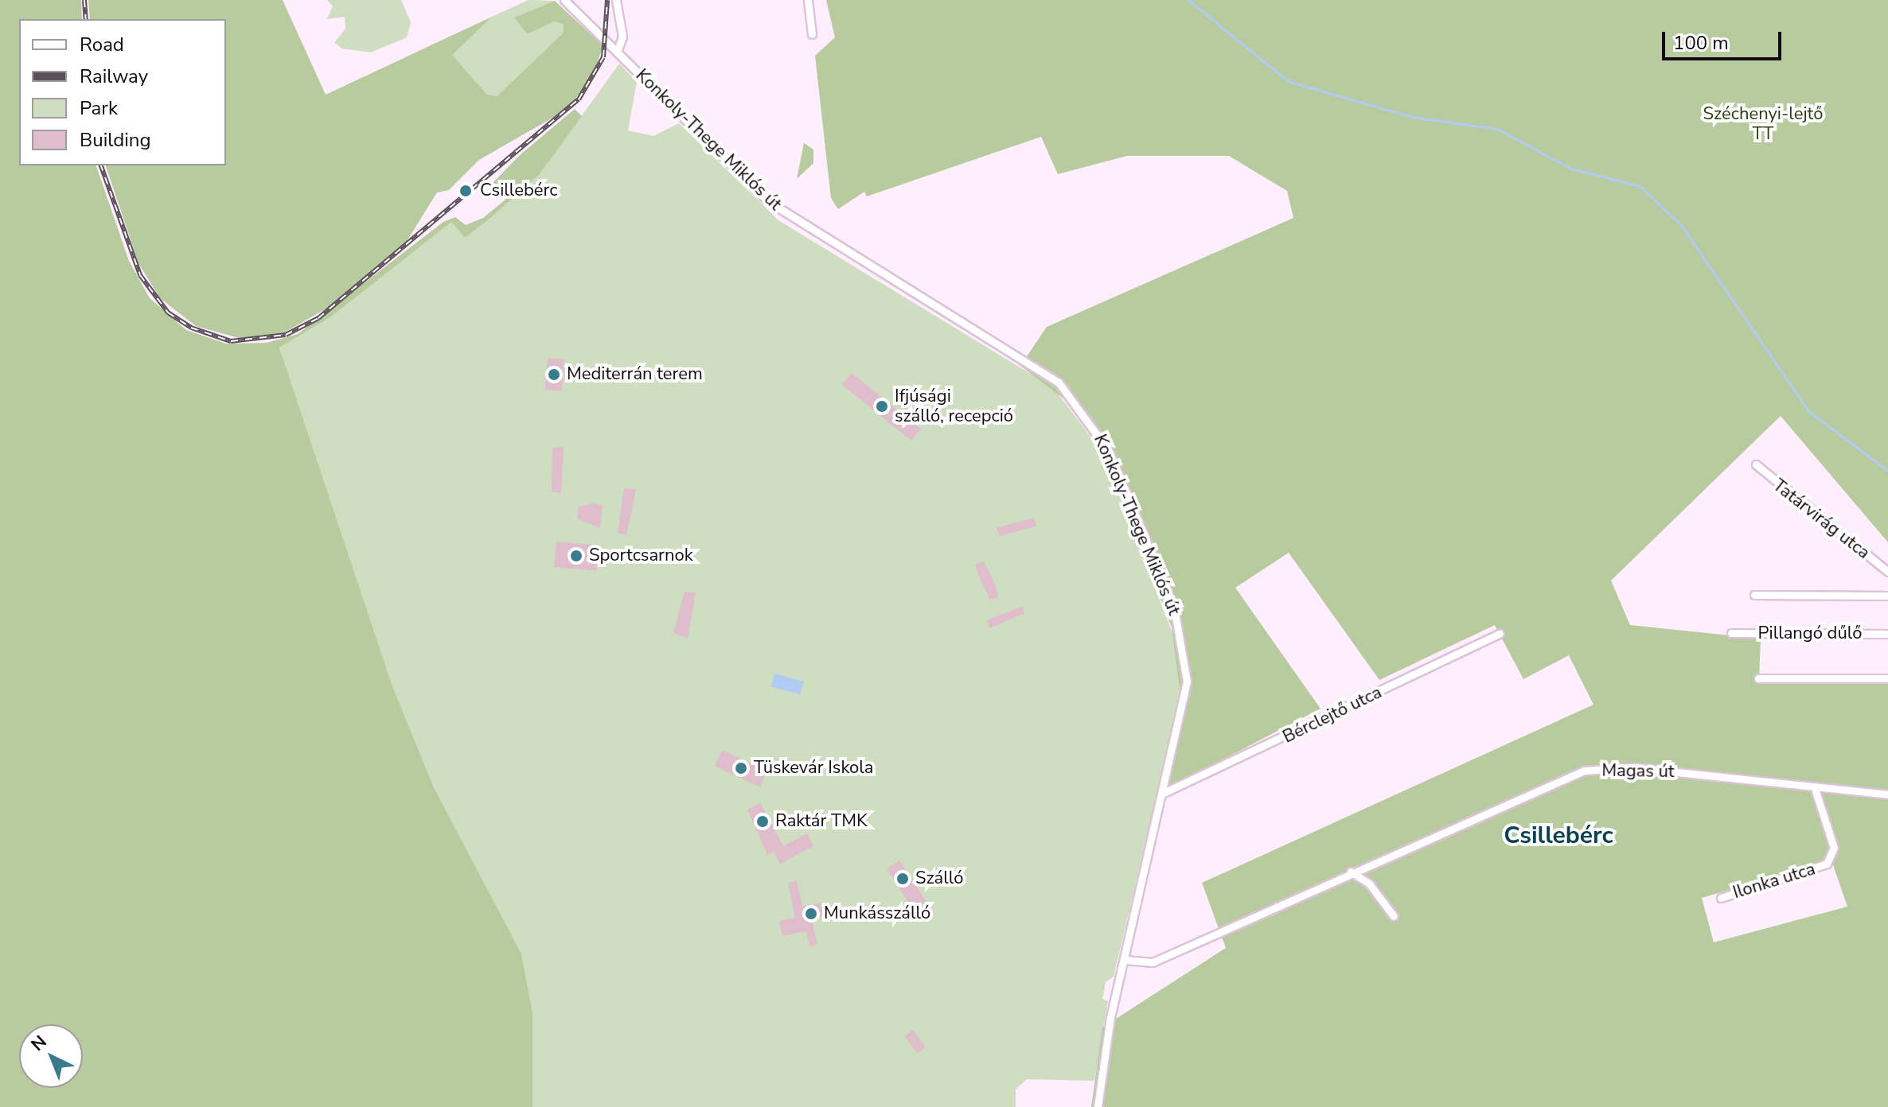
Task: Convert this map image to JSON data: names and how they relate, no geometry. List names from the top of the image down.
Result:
{
  "streets": {
    "street": [
      "Konkoly-Thege Miklós út",
      "Tatárvirág utca",
      "Pillangó dűlő",
      "Bérclejtő utca",
      "Magas út",
      "Ilonka utca"
    ]
  },
  "crossings": [
    ["Konkoly-Thege Miklós út", "Bérclejtő utca"],
    ["Konkoly-Thege Miklós út", "Magas út"],
    ["Magas út", "Ilonka utca"]
  ],
  "districts": ["Csillebérc"],
  "parks": ["Széchenyi-lejtő TT"],
  "places": [
    "Csillebérc",
    "Mediterrán terem",
    "Ifjúsági szálló, recepció",
    "Sportcsarnok",
    "Tüskevár Iskola",
    "Raktár TMK",
    "Szálló",
    "Munkásszálló"
  ],
  "legend": [
    "Road",
    "Railway",
    "Park",
    "Building"
  ],
  "scale_bar": "100 m",
  "north": "top left"
}
